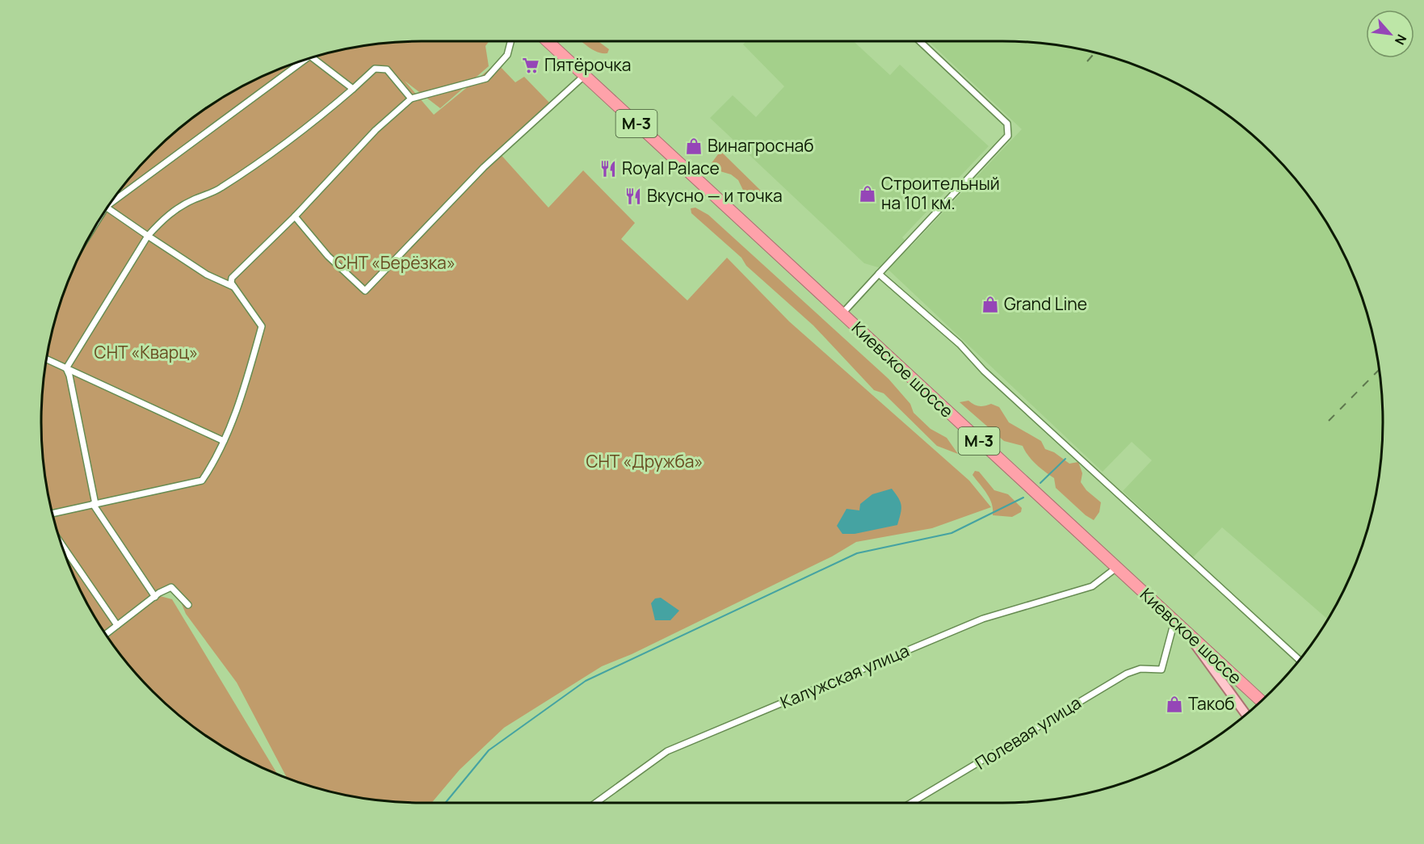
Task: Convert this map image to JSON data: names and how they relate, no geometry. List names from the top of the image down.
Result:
{
  "streets": {
    "highway": ["М-3", "Киевское шоссе"],
    "street": ["Калужская улица", "Полевая улица"]
  },
  "crossings": [
    ["Киевское шоссе", "Калужская улица"],
    ["Киевское шоссе", "Полевая улица"]
  ],
  "parks": ["СНТ «Берёзка»", "СНТ «Кварц»", "СНТ «Дружба»"],
  "places": {
    "supermarket": ["Пятёрочка"],
    "shop": [
      "Винагроснаб",
      "Строительный на 101 км.",
      "Grand Line",
      "Такоб"
    ],
    "restaurant": ["Royal Palace", "Вкусно — и точка"]
  },
  "north": "bottom right"
}
